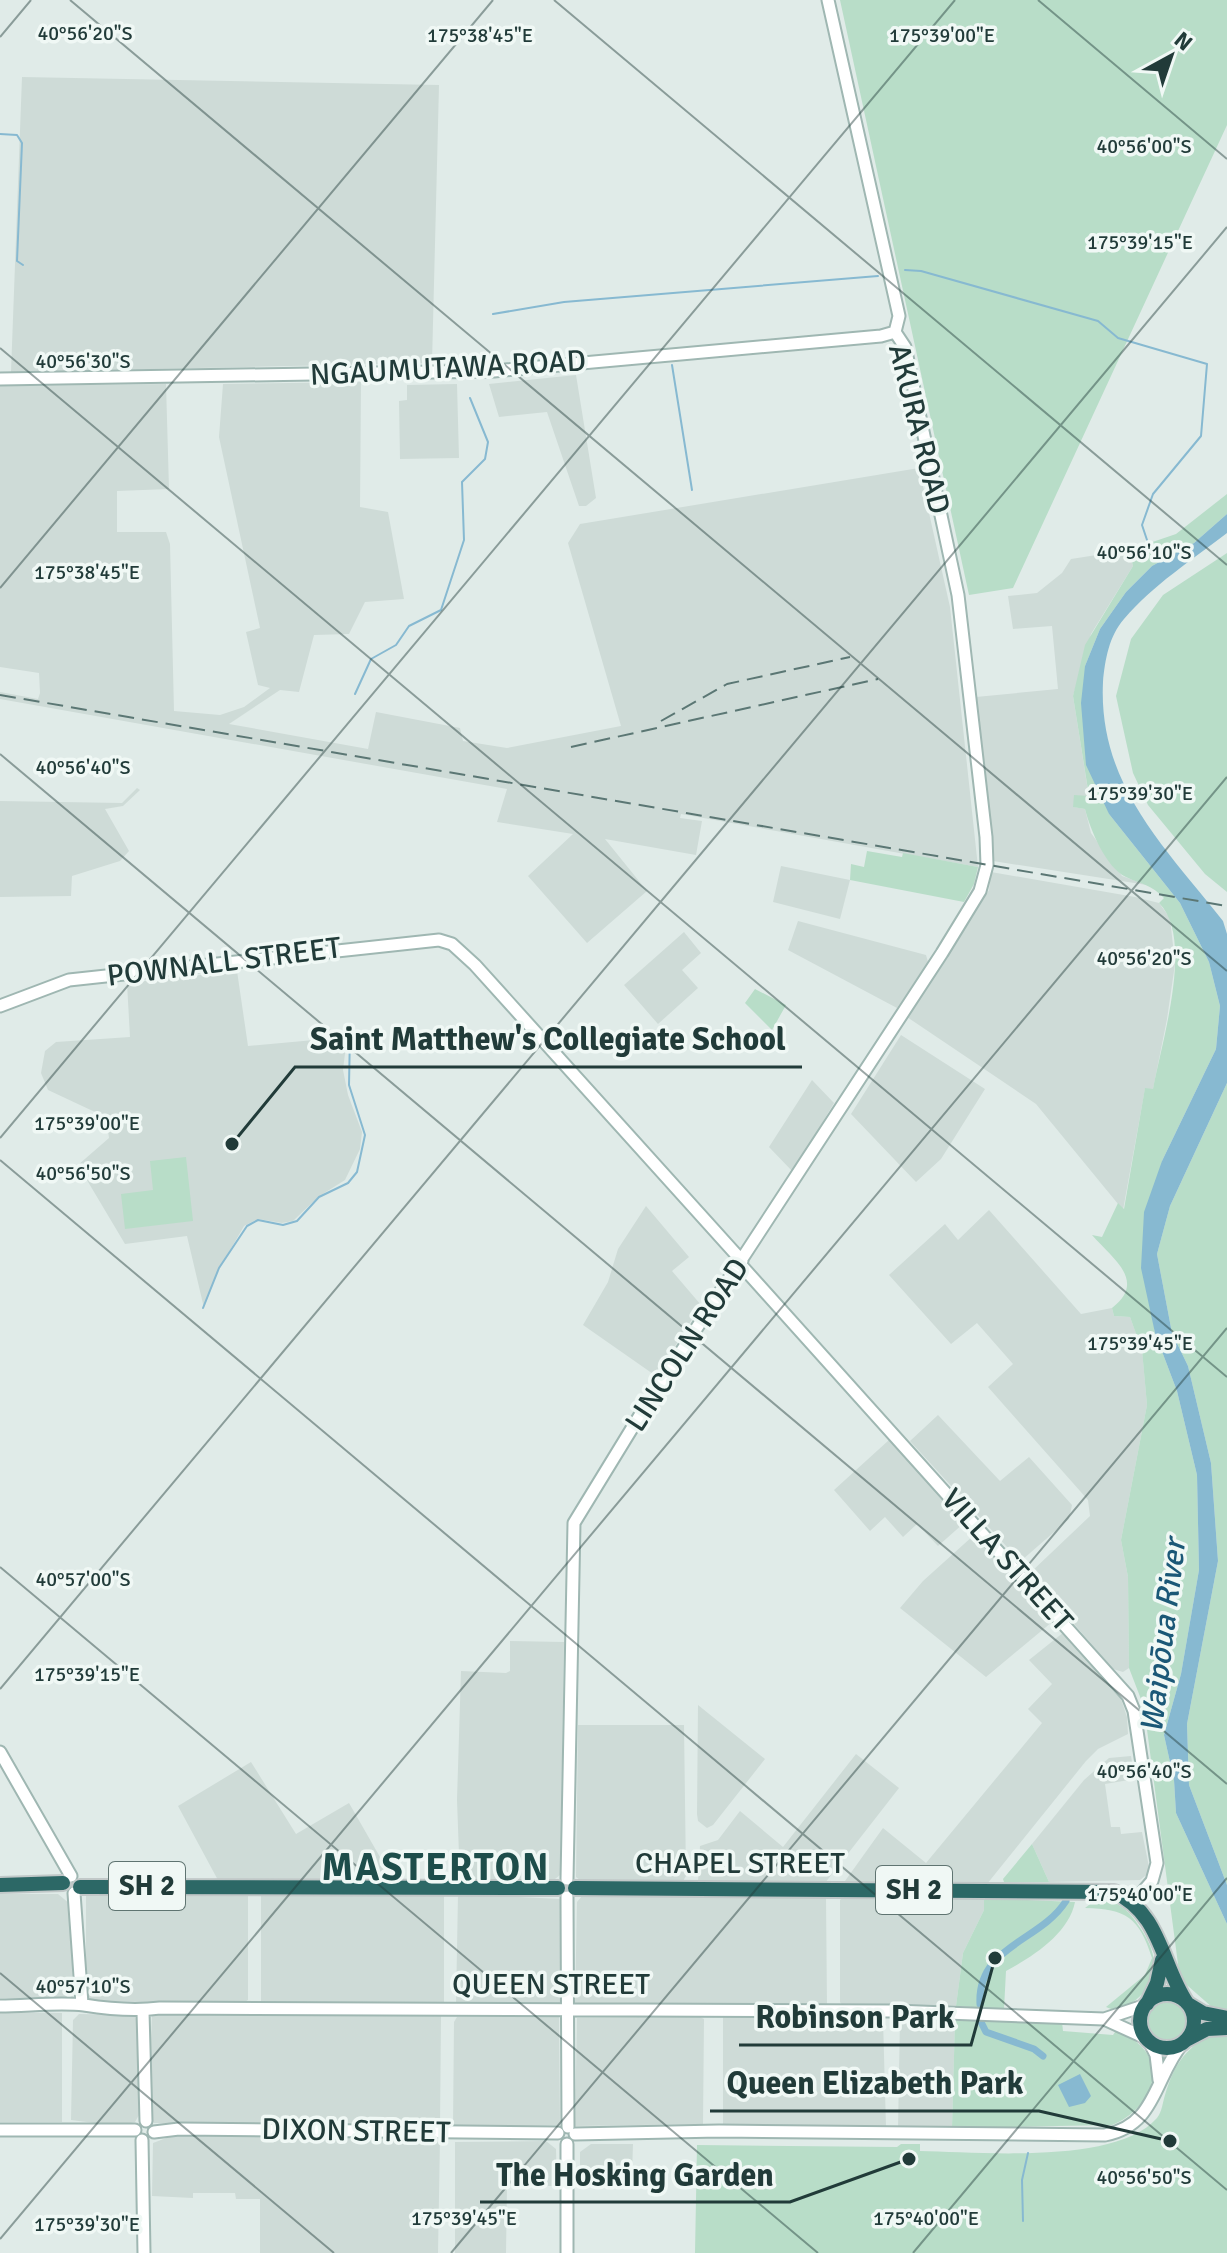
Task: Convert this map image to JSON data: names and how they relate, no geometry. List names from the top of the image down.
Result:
{
  "streets": {
    "highway": ["CHAPEL STREET", "SH 2"],
    "street": [
      "NGAUMUTAWA ROAD",
      "AKURA ROAD",
      "POWNALL STREET",
      "LINCOLN ROAD",
      "VILLA STREET",
      "QUEEN STREET",
      "DIXON STREET"
    ]
  },
  "crossings": [
    ["NGAUMUTAWA ROAD", "AKURA ROAD"],
    ["AKURA ROAD", "LINCOLN ROAD"],
    ["POWNALL STREET", "VILLA STREET"],
    ["LINCOLN ROAD", "VILLA STREET"],
    ["LINCOLN ROAD", "CHAPEL STREET"],
    ["LINCOLN ROAD", "QUEEN STREET"],
    ["LINCOLN ROAD", "DIXON STREET"],
    ["VILLA STREET", "CHAPEL STREET"],
    ["QUEEN STREET", "DIXON STREET"]
  ],
  "districts": ["MASTERTON"],
  "water": ["Waipōua River"],
  "places": [
    "Saint Matthew's Collegiate School",
    "Robinson Park",
    "Queen Elizabeth Park",
    "The Hosking Garden"
  ],
  "north": "top right",
  "coordinates": [
    "40°56'20\"S",
    "175°38'45\"E",
    "175°39'00\"E",
    "40°56'00\"S",
    "175°39'15\"E",
    "40°56'30\"S",
    "40°56'10\"S",
    "40°56'40\"S",
    "175°39'30\"E",
    "40°56'50\"S",
    "175°39'45\"E",
    "40°57'00\"S",
    "175°40'00\"E",
    "40°57'10\"S"
  ]
}
